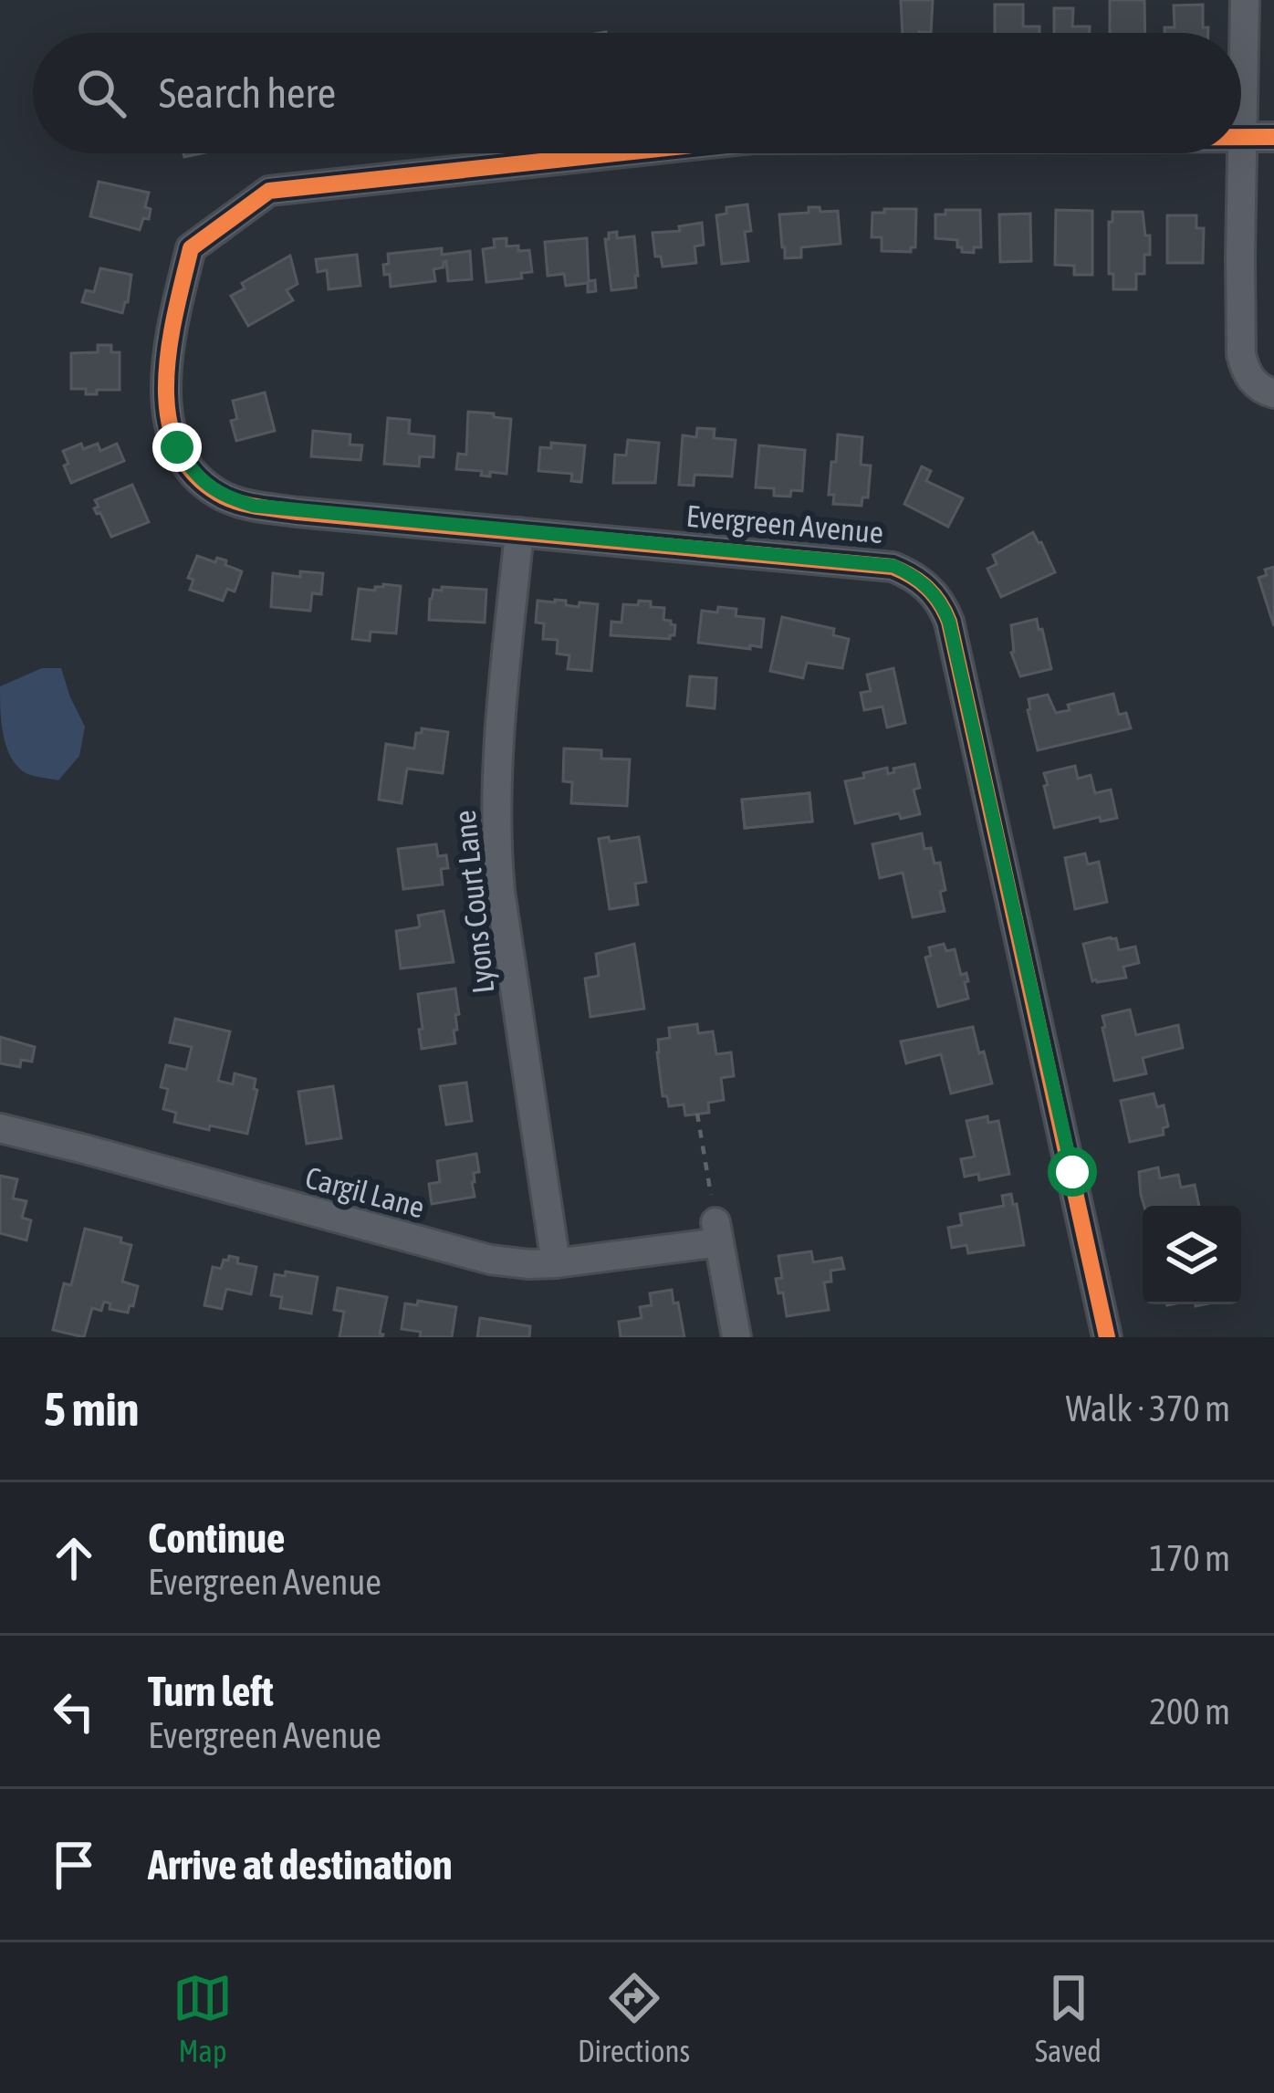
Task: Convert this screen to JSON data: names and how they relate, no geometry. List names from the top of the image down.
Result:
{
  "streets": {
    "street": ["Evergreen Avenue", "Lyons Court Lane", "Cargil Lane"]
  },
  "crossings": [
    ["Evergreen Avenue", "Lyons Court Lane"],
    ["Lyons Court Lane", "Cargil Lane"]
  ],
  "page": {
    "search": "Search here",
    "heading": ["5 min", "Walk · 370 m"],
    "list": [
      ["Continue", "Evergreen Avenue", "170 m"],
      ["Turn left", "Evergreen Avenue", "200 m"],
      "Arrive at destination"
    ],
    "nav": ["Map", "Directions", "Saved"]
  }
}
